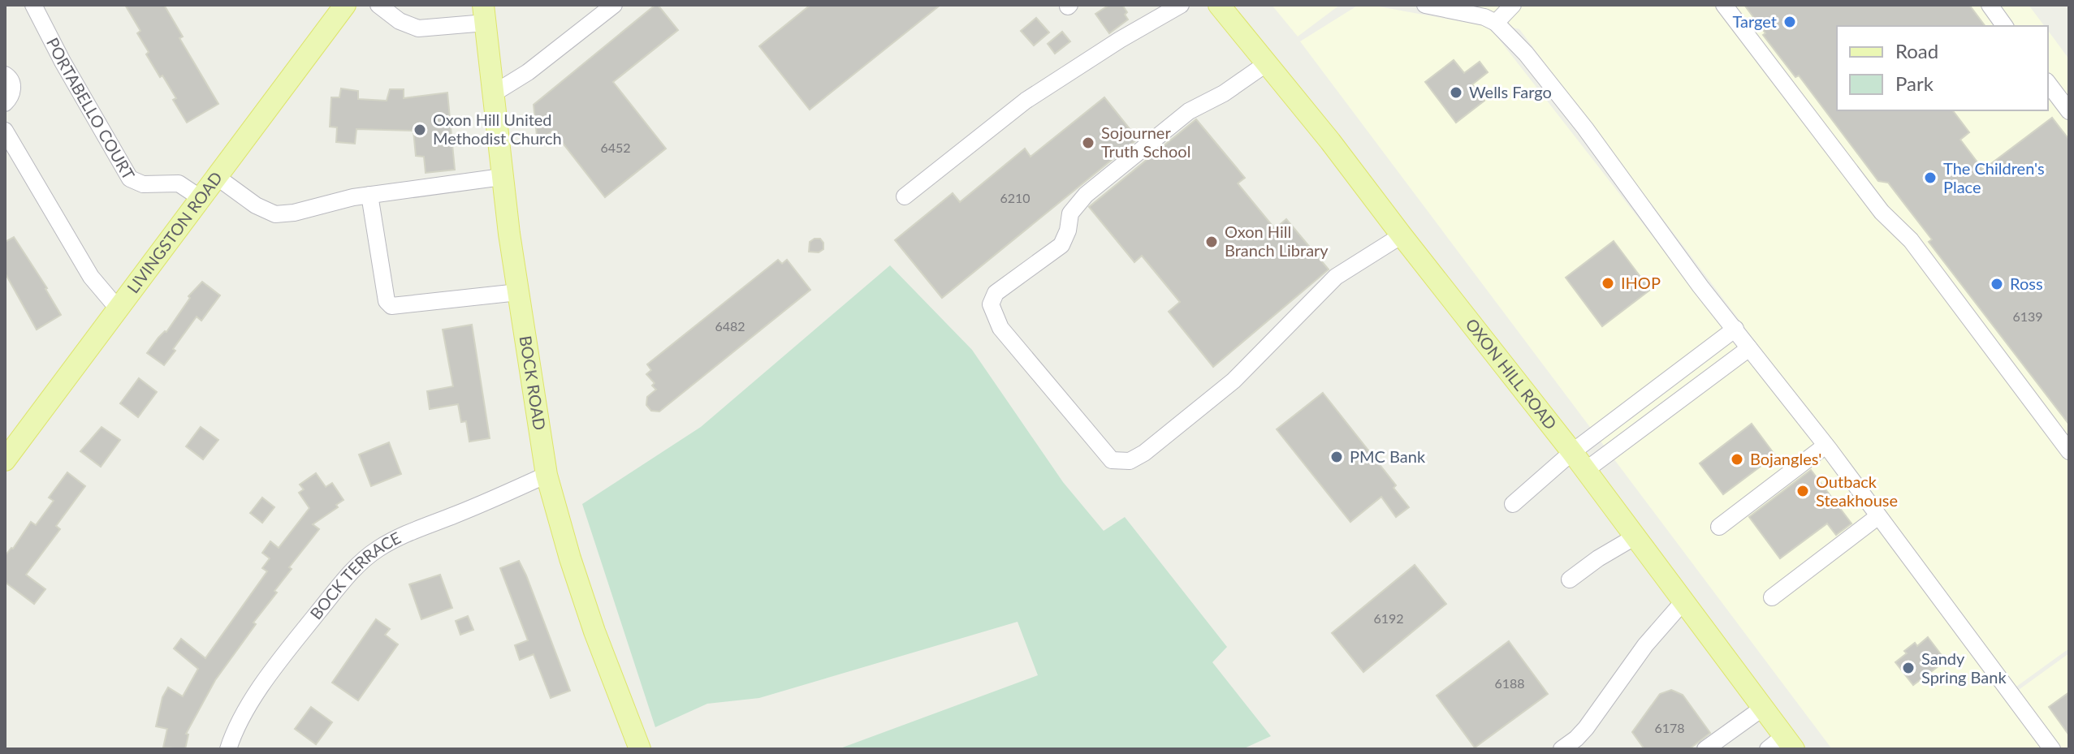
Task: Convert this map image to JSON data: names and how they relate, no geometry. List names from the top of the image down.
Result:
{
  "streets": {
    "main road": ["LIVINGSTON ROAD", "OXON HILL ROAD", "BOCK ROAD"],
    "street": ["PORTABELLO COURT", "BOCK TERRACE"]
  },
  "crossings": [
    ["PORTABELLO COURT", "LIVINGSTON ROAD"],
    ["BOCK ROAD", "BOCK TERRACE"]
  ],
  "places": [
    "Target",
    "Wells Fargo",
    "Oxon Hill United Methodist Church",
    "Sojourner Truth School",
    "The Children's Place",
    "Oxon Hill Branch Library",
    "IHOP",
    "Ross",
    "PMC Bank",
    "Bojangles'",
    "Outback Steakhouse",
    "Sandy Spring Bank"
  ],
  "house_numbers": [
    "6452",
    "6210",
    "6139",
    "6482",
    "6192",
    "6188",
    "6178"
  ],
  "legend": ["Road", "Park"]
}
